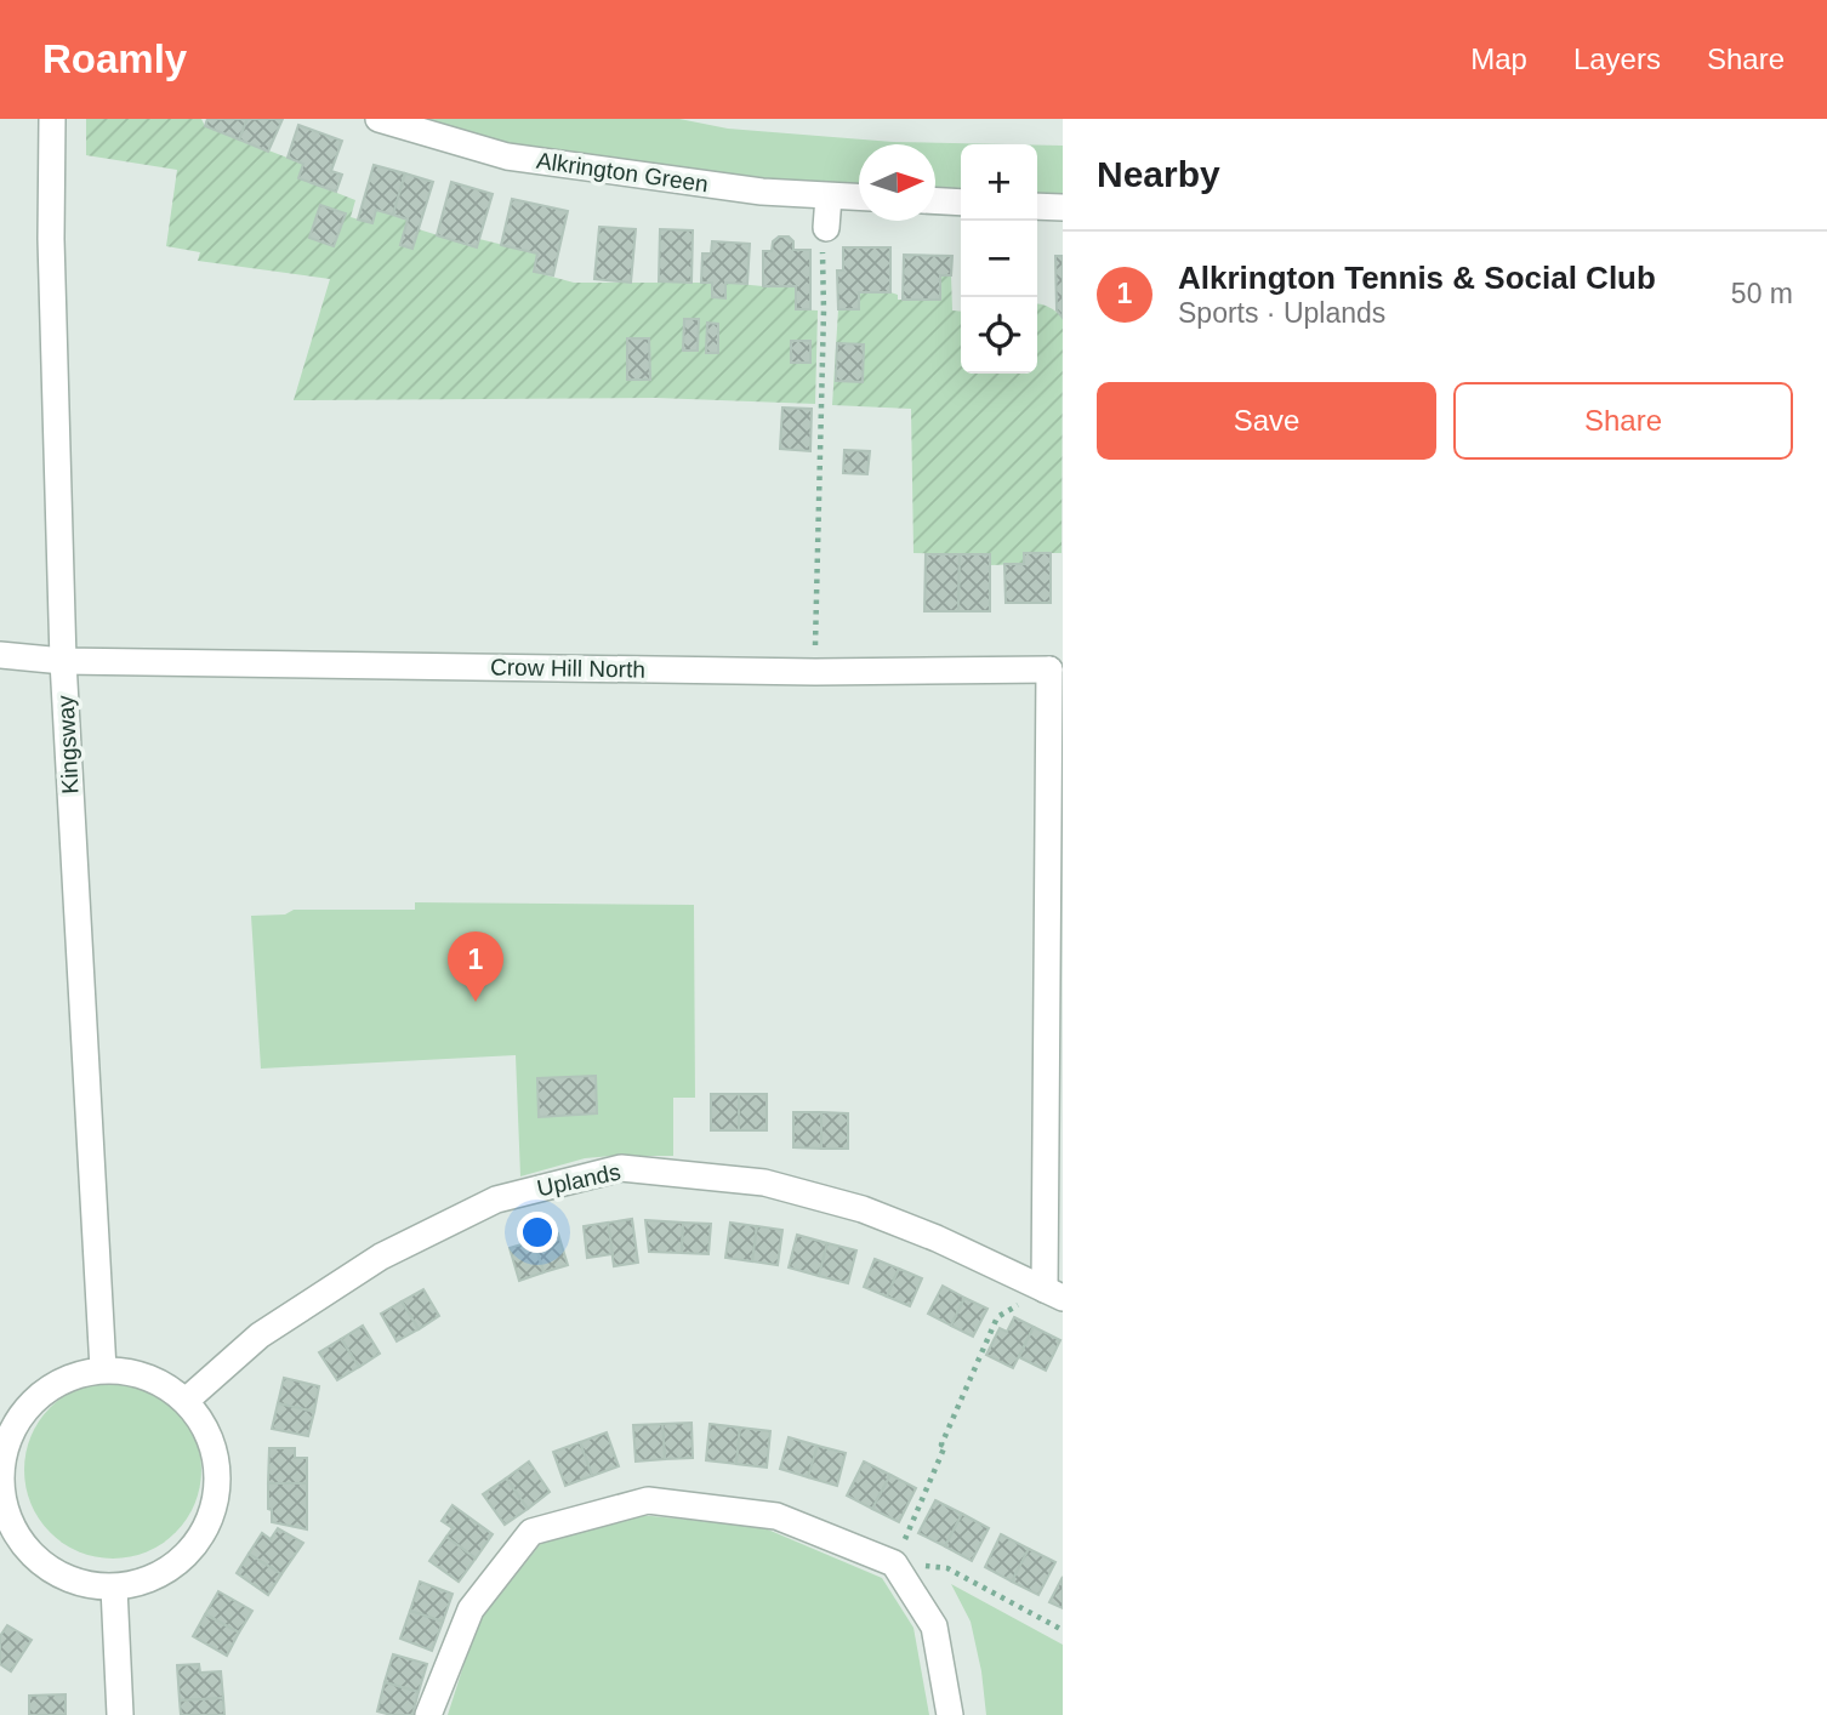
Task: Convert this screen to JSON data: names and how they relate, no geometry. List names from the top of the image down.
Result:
{
  "streets": {
    "street": [
      "Alkrington Green",
      "Crow Hill North",
      "Kingsway",
      "Uplands"
    ]
  },
  "crossings": [
    ["Crow Hill North", "Kingsway"],
    ["Kingsway", "Uplands"]
  ],
  "north": "right",
  "page": {
    "header": "Roamly",
    "nav": ["Map", "Layers", "Share"],
    "heading": "Nearby",
    "map_buttons": ["+", "−"],
    "list": [
      {
        "mark": "1",
        "name": "Alkrington Tennis & Social Club",
        "note": "Sports · Uplands",
        "value": "50 m"
      }
    ],
    "buttons": ["Save", "Share"],
    "pins": "1"
  }
}
